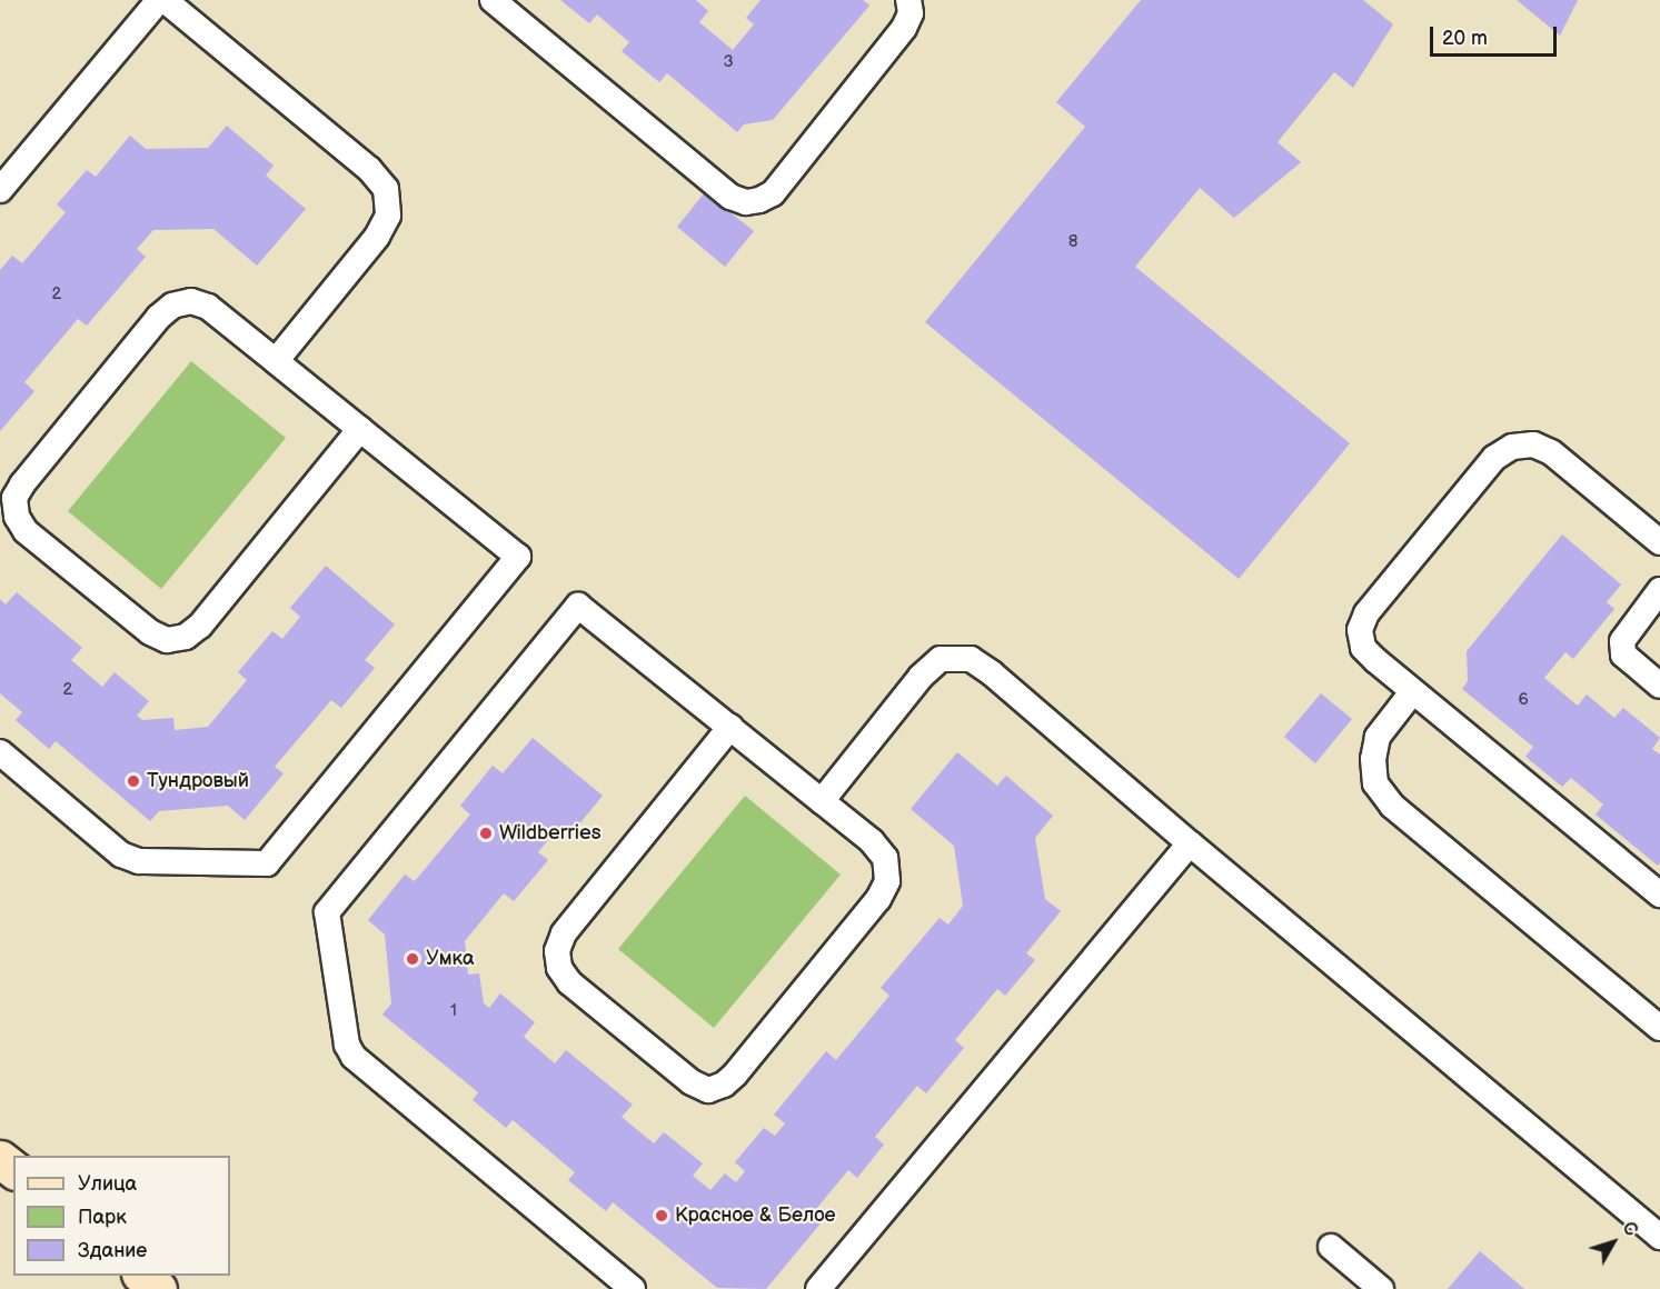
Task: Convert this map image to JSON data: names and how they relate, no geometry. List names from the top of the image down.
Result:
{
  "places": [
    "Тундровый",
    "Wildberries",
    "Умка",
    "Красное & Белое"
  ],
  "house_numbers": [
    "3",
    "8",
    "2",
    "2",
    "6",
    "1"
  ],
  "legend": ["Улица", "Парк", "Здание"],
  "scale_bar": "20 m",
  "north": "top right"
}
